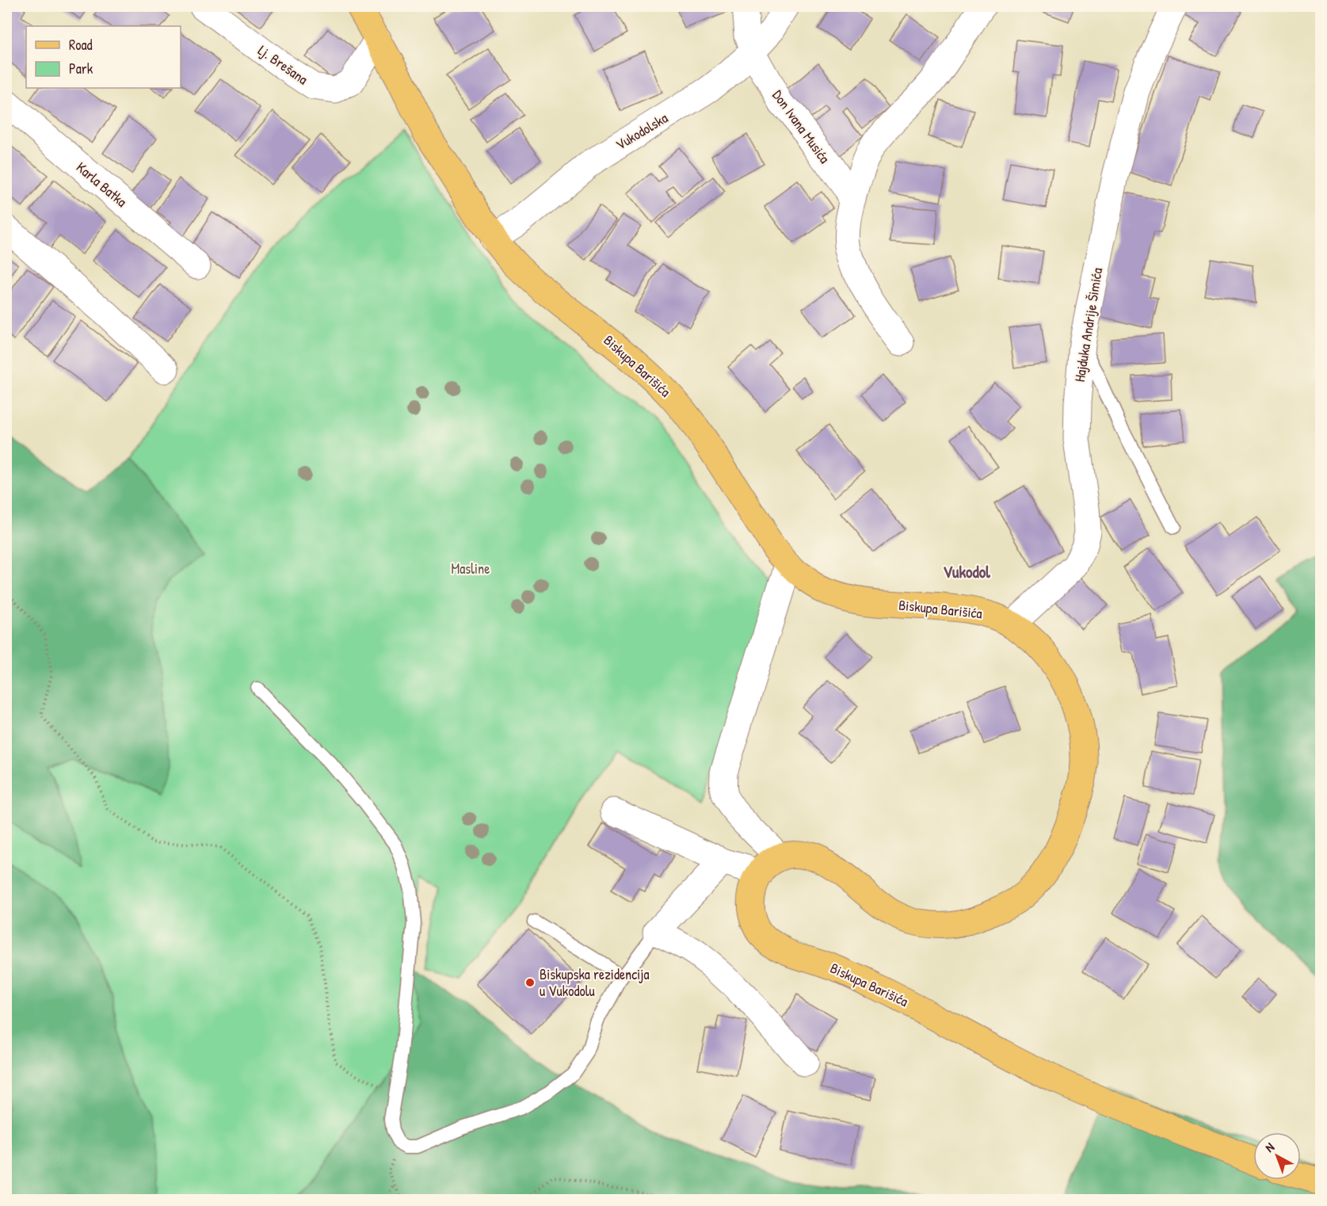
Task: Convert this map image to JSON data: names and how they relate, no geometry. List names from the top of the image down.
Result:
{
  "streets": {
    "main road": ["Biskupa Barišića"],
    "street": [
      "Lj. Brešana",
      "Don Ivana Musića",
      "Vukodolska",
      "Karla Batka",
      "Hajduka Andrije Šimića"
    ]
  },
  "crossings": [
    ["Lj. Brešana", "Biskupa Barišića"],
    ["Don Ivana Musića", "Vukodolska"],
    ["Vukodolska", "Biskupa Barišića"],
    ["Hajduka Andrije Šimića", "Biskupa Barišića"]
  ],
  "districts": ["Vukodol"],
  "parks": ["Masline"],
  "places": ["Biskupska rezidencija u Vukodolu"],
  "legend": ["Road", "Park"],
  "north": "top left"
}
